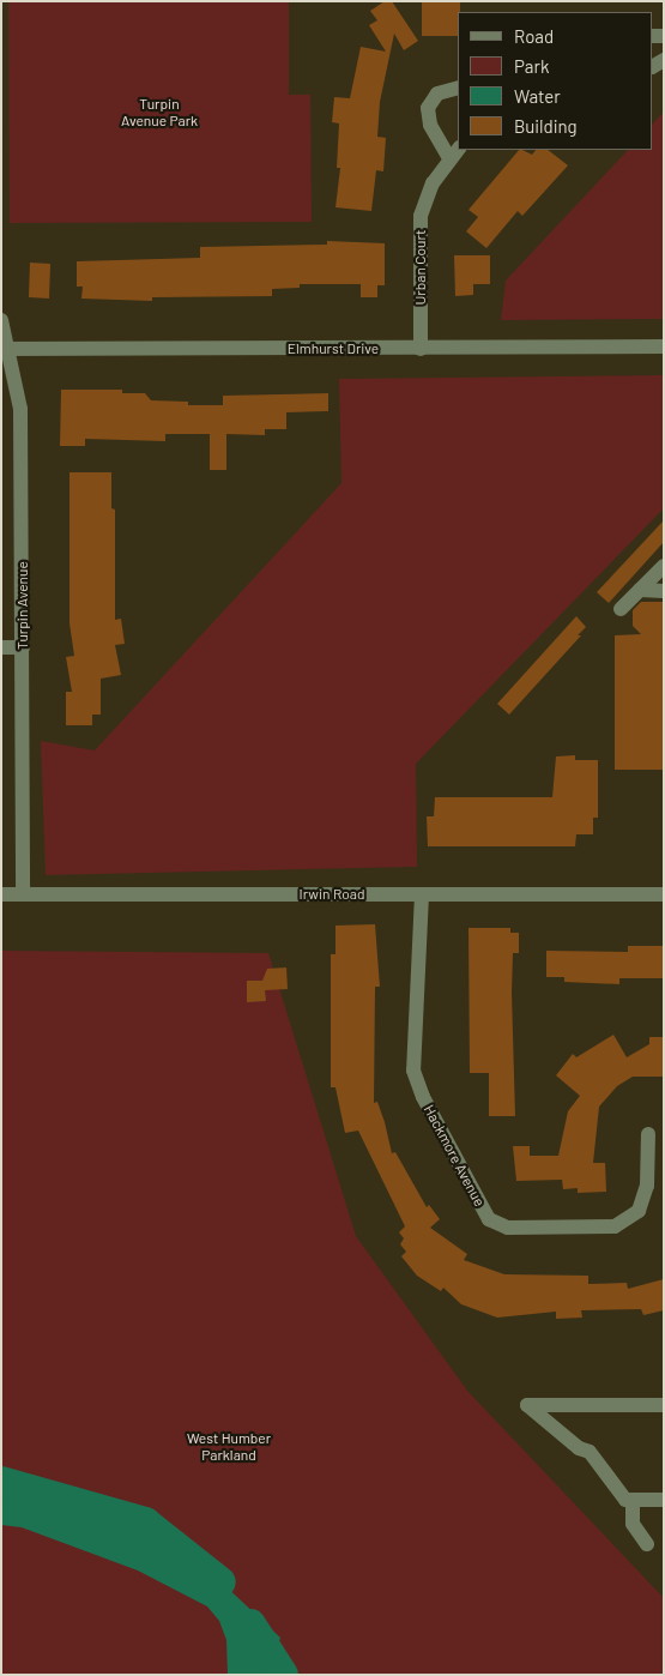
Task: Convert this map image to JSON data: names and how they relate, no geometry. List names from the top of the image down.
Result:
{
  "streets": {
    "street": [
      "Urban Court",
      "Elmhurst Drive",
      "Turpin Avenue",
      "Irwin Road",
      "Hackmore Avenue"
    ]
  },
  "crossings": [
    ["Urban Court", "Elmhurst Drive"],
    ["Elmhurst Drive", "Turpin Avenue"],
    ["Turpin Avenue", "Irwin Road"],
    ["Irwin Road", "Hackmore Avenue"]
  ],
  "parks": ["Turpin Avenue Park", "West Humber Parkland"],
  "legend": [
    "Road",
    "Park",
    "Water",
    "Building"
  ]
}
